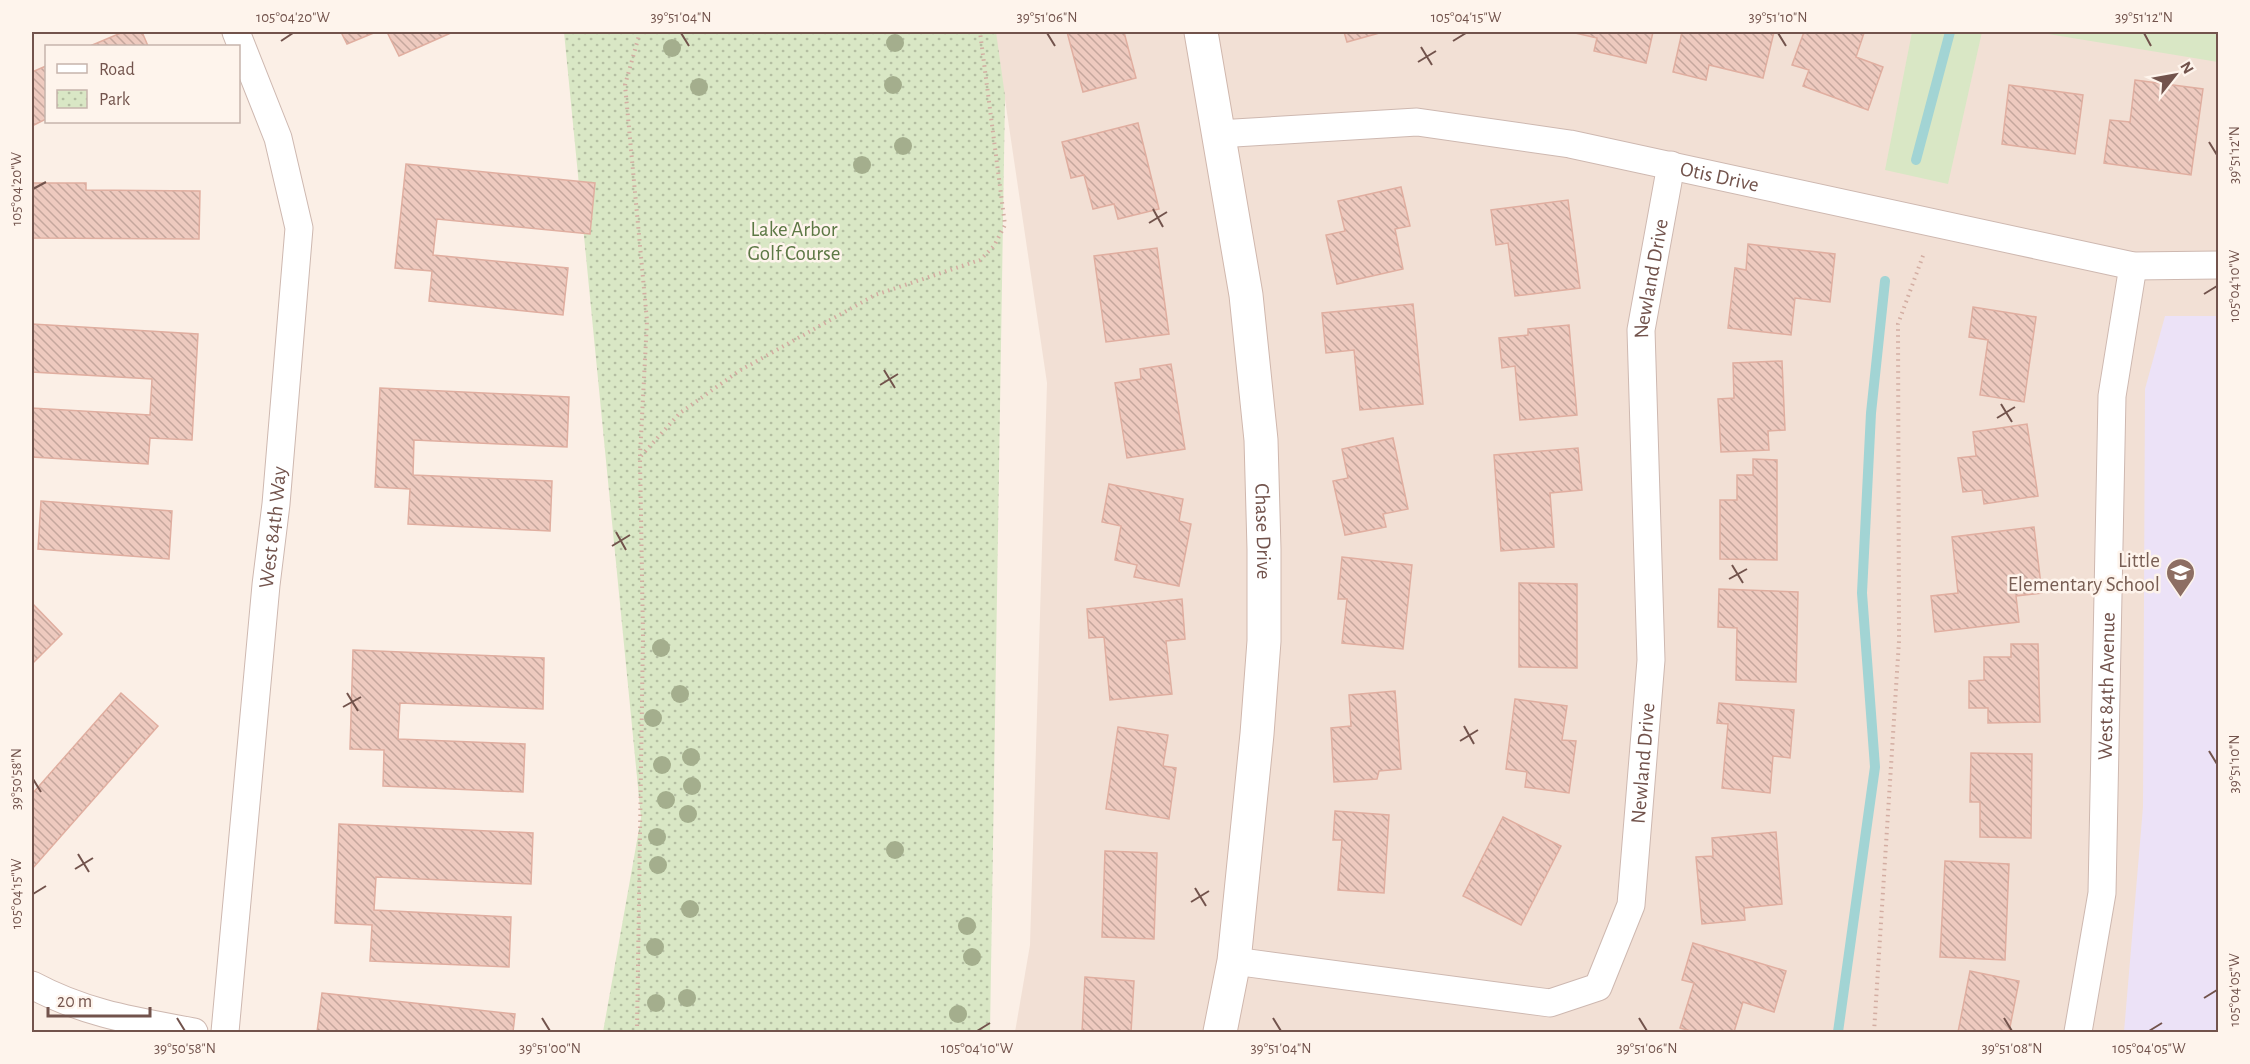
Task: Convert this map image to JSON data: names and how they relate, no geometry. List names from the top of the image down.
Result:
{
  "streets": {
    "street": [
      "Otis Drive",
      "Newland Drive",
      "West 84th Way",
      "Chase Drive",
      "West 84th Avenue"
    ]
  },
  "crossings": [
    ["Otis Drive", "Newland Drive"],
    ["Otis Drive", "Chase Drive"],
    ["Otis Drive", "West 84th Avenue"],
    ["Newland Drive", "Chase Drive"]
  ],
  "parks": ["Lake Arbor Golf Course"],
  "places": {
    "school or university": ["Little Elementary School"]
  },
  "legend": ["Road", "Park"],
  "scale_bar": "20 m",
  "north": "top right",
  "coordinates": [
    "105°04'20\"W",
    "39°51'04\"N",
    "39°51'06\"N",
    "105°04'15\"W",
    "39°51'10\"N",
    "39°51'12\"N",
    "105°04'10\"W",
    "39°50'58\"N",
    "105°04'05\"W",
    "39°51'00\"N",
    "39°51'08\"N"
  ]
}
